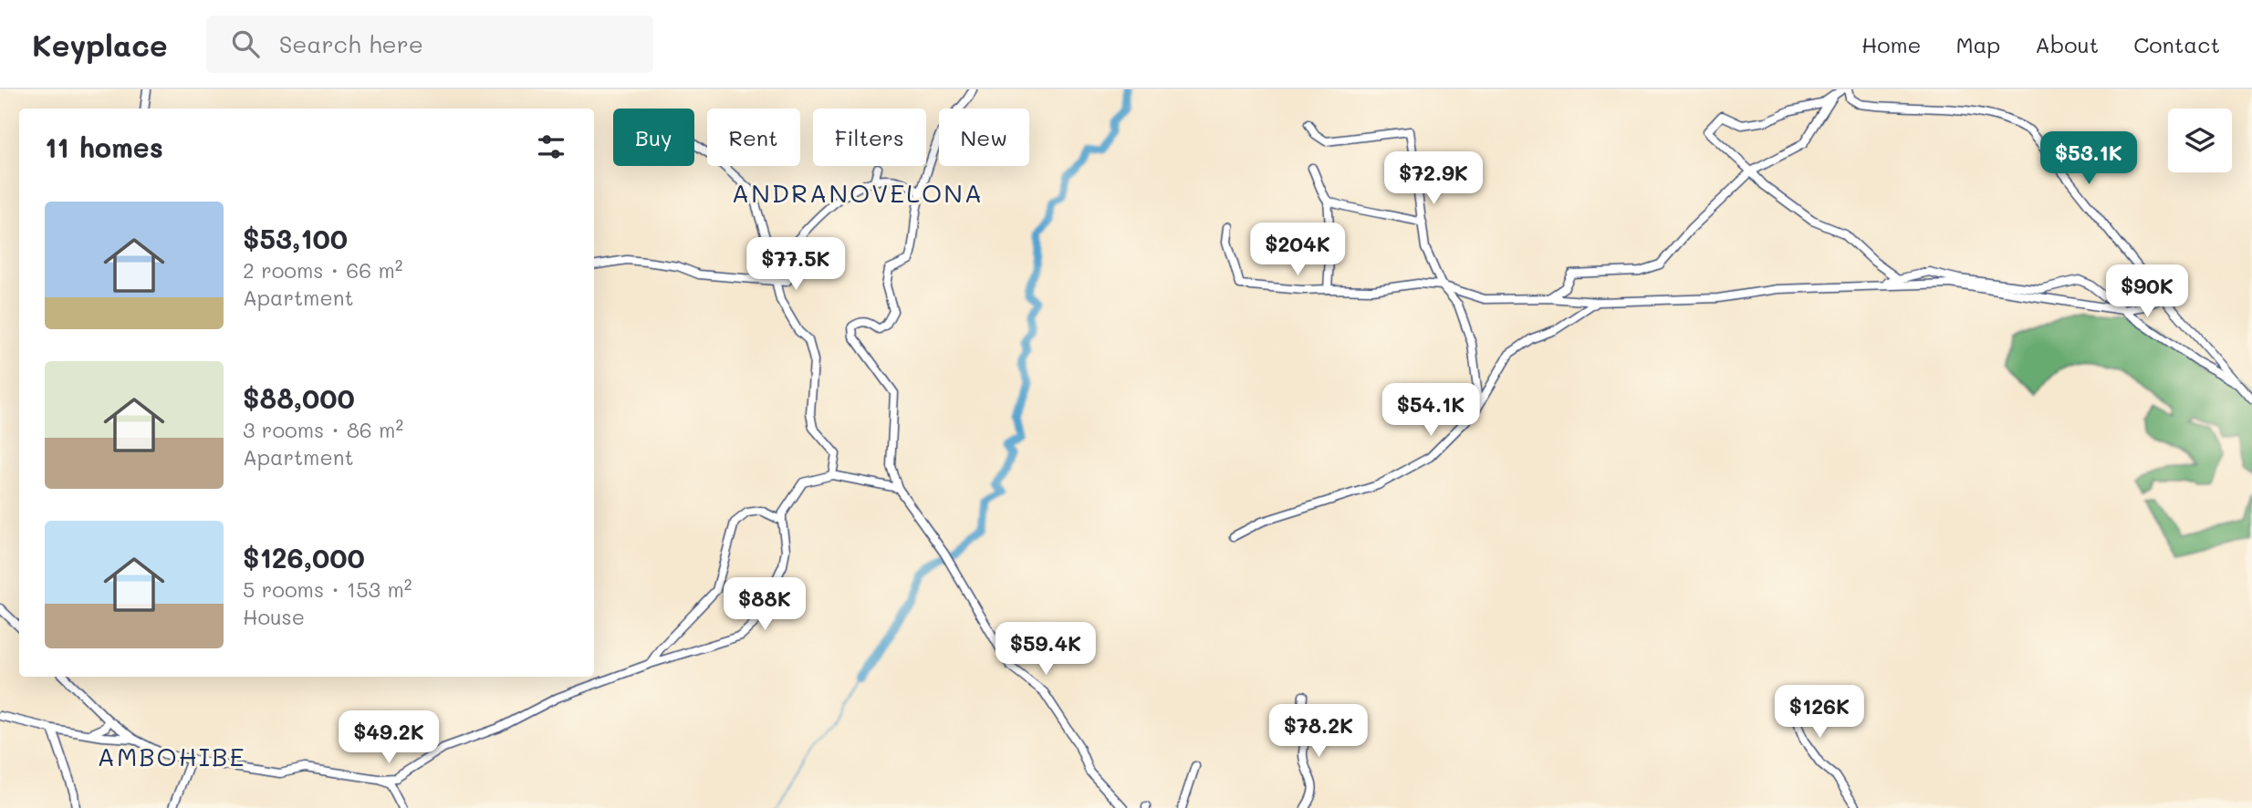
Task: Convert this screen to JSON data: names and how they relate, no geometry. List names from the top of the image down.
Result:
{
  "districts": ["ANDRANOVELONA", "AMBOHIBE"],
  "page": {
    "header": "Keyplace",
    "search": "Search here",
    "nav": [
      "Home",
      "Map",
      "About",
      "Contact"
    ],
    "chip": [
      "Buy",
      "Rent",
      "Filters",
      "New"
    ],
    "heading": "11 homes",
    "price": [
      "$53.1K",
      "$72.9K",
      "$204K",
      "$77.5K",
      "$90K",
      "$54.1K",
      "$88K",
      "$59.4K",
      "$126K",
      "$78.2K",
      "$49.2K"
    ],
    "list": [
      {
        "name": "$53,100",
        "note": "2 rooms · 66 m² · Apartment"
      },
      {
        "name": "$88,000",
        "note": "3 rooms · 86 m² · Apartment"
      },
      {
        "name": "$126,000",
        "note": "5 rooms · 153 m² · House"
      }
    ]
  }
}
